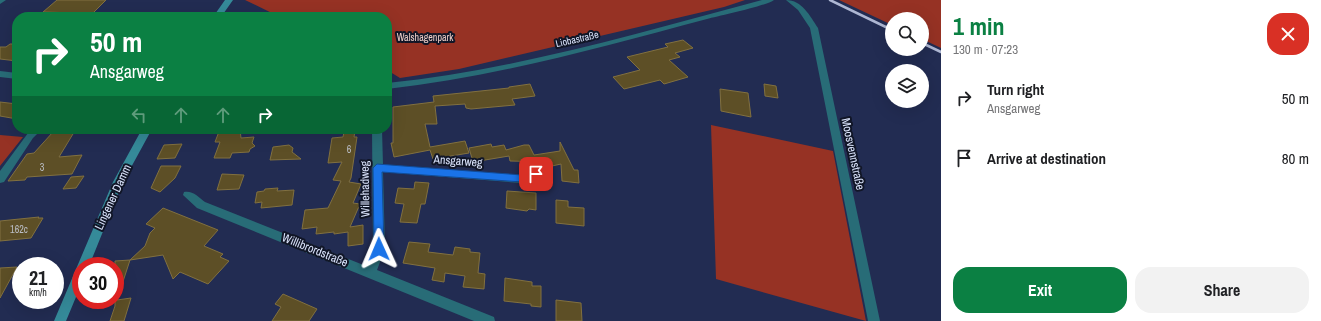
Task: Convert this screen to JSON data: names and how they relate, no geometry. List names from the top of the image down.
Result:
{
  "streets": {
    "main road": ["Lingener Damm"],
    "street": [
      "Liobastraße",
      "Moosvennstraße",
      "Ansgarweg",
      "Willehadweg",
      "Willibrordstraße"
    ]
  },
  "crossings": [
    ["Ansgarweg", "Willehadweg"],
    ["Willehadweg", "Willibrordstraße"]
  ],
  "parks": ["Walshagenpark"],
  "house_numbers": ["6", "3", "162c"],
  "page": {
    "heading": ["1 min", "130 m · 07:23"],
    "turn": ["50 m", "Ansgarweg"],
    "list": [
      {
        "name": "Turn right",
        "note": "Ansgarweg",
        "value": "50 m"
      },
      {
        "name": "Arrive at destination",
        "value": "80 m"
      }
    ],
    "speed": "21 km/h",
    "limit": "30",
    "buttons": ["Exit", "Share"]
  }
}
